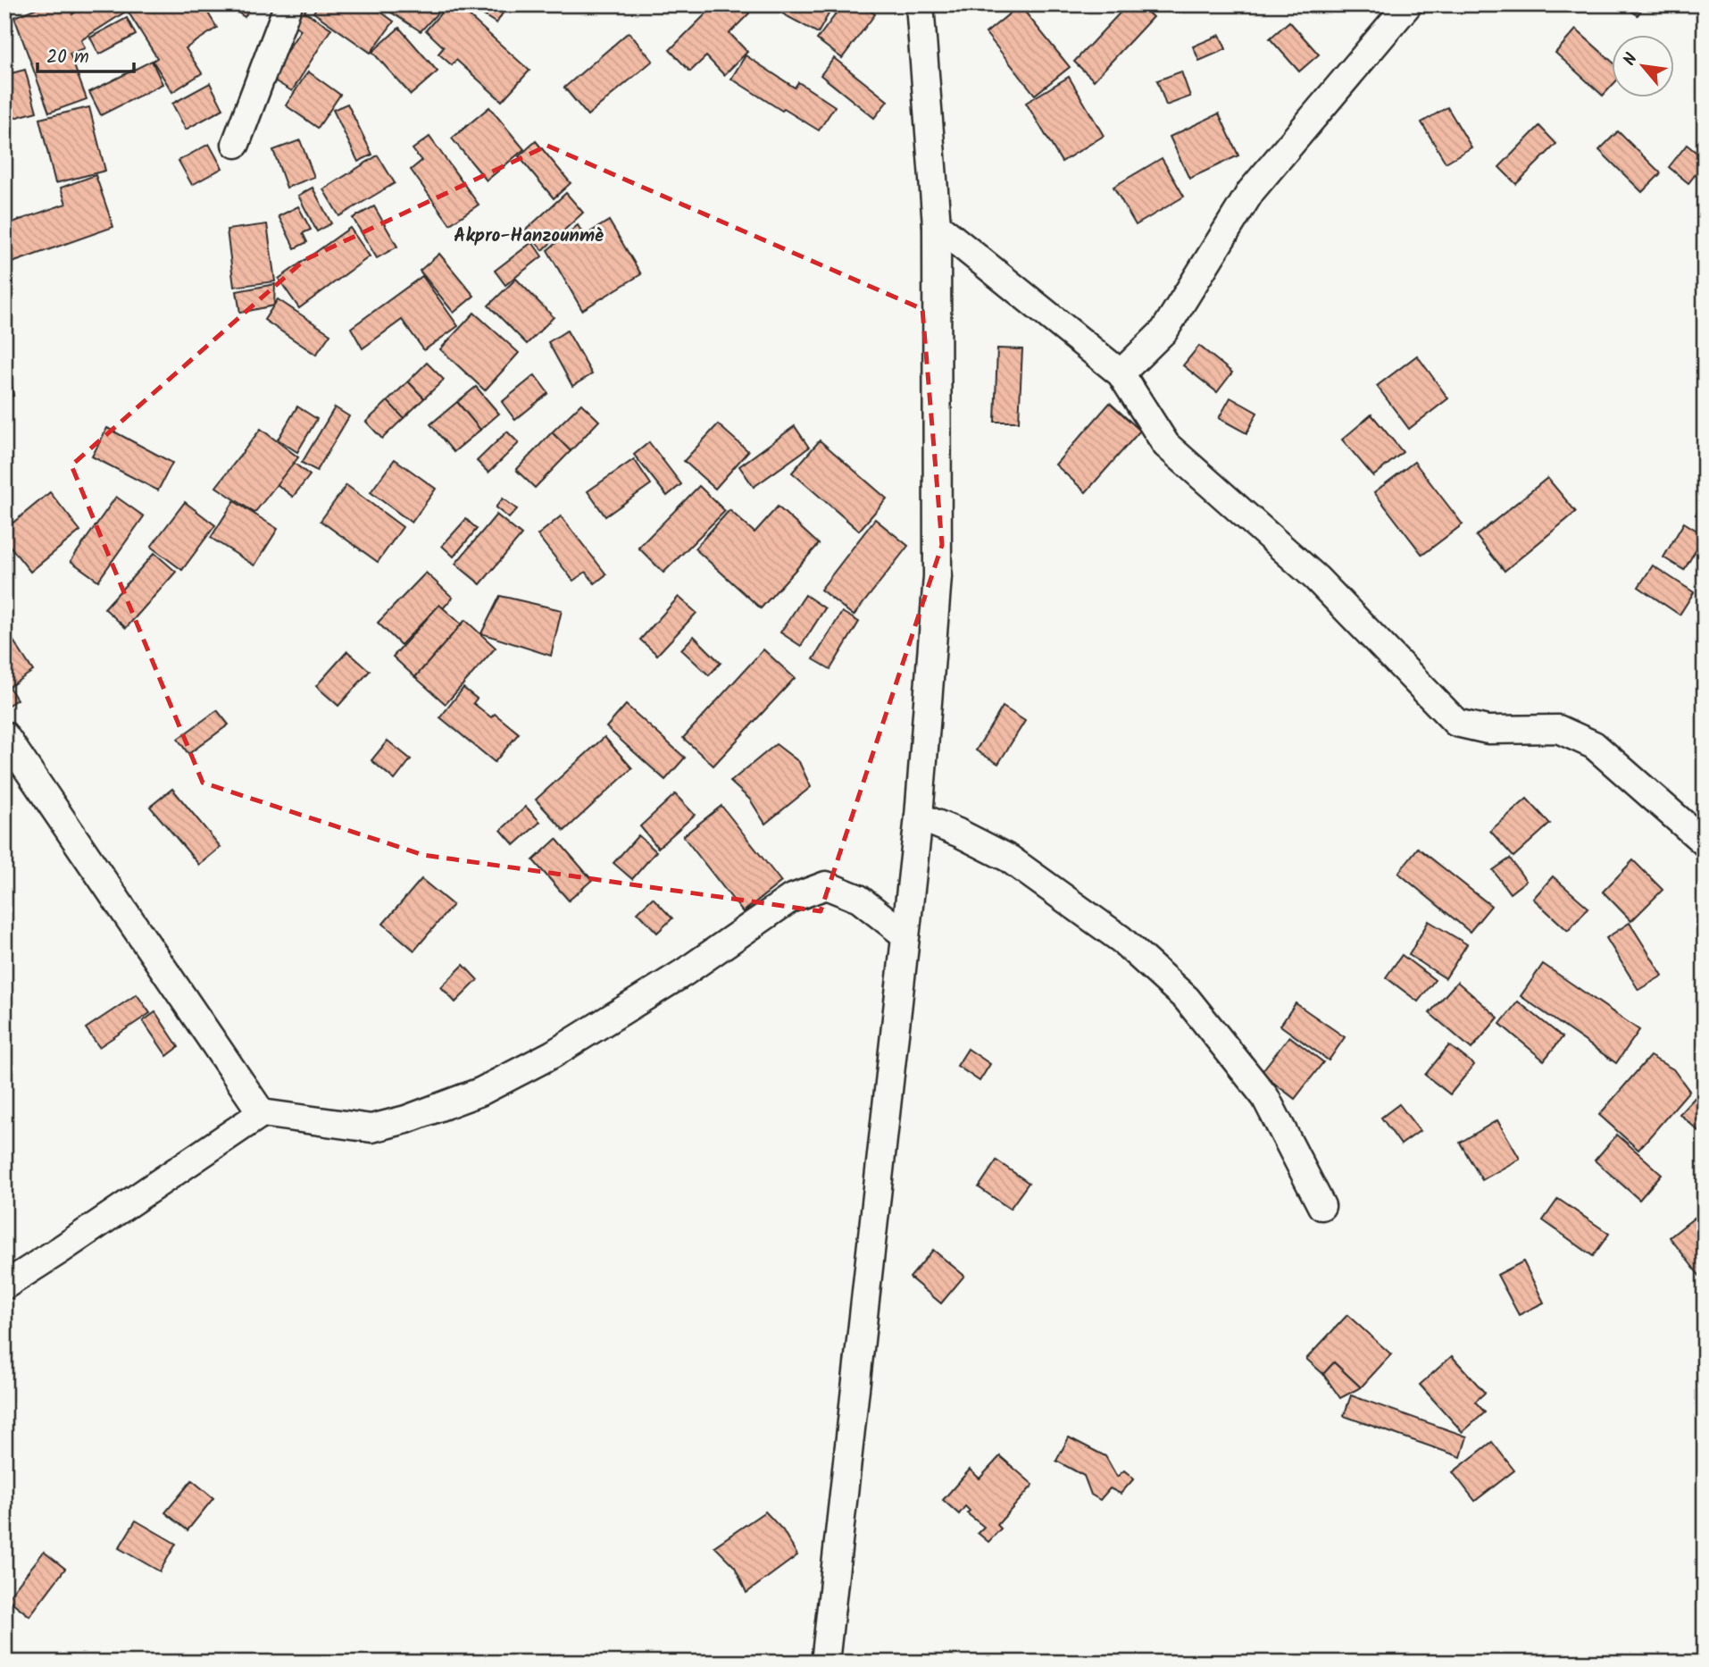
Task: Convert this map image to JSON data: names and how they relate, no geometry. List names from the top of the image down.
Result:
{
  "districts": ["Akpro-Hanzounmè"],
  "scale_bar": "20 m",
  "north": "top left"
}
